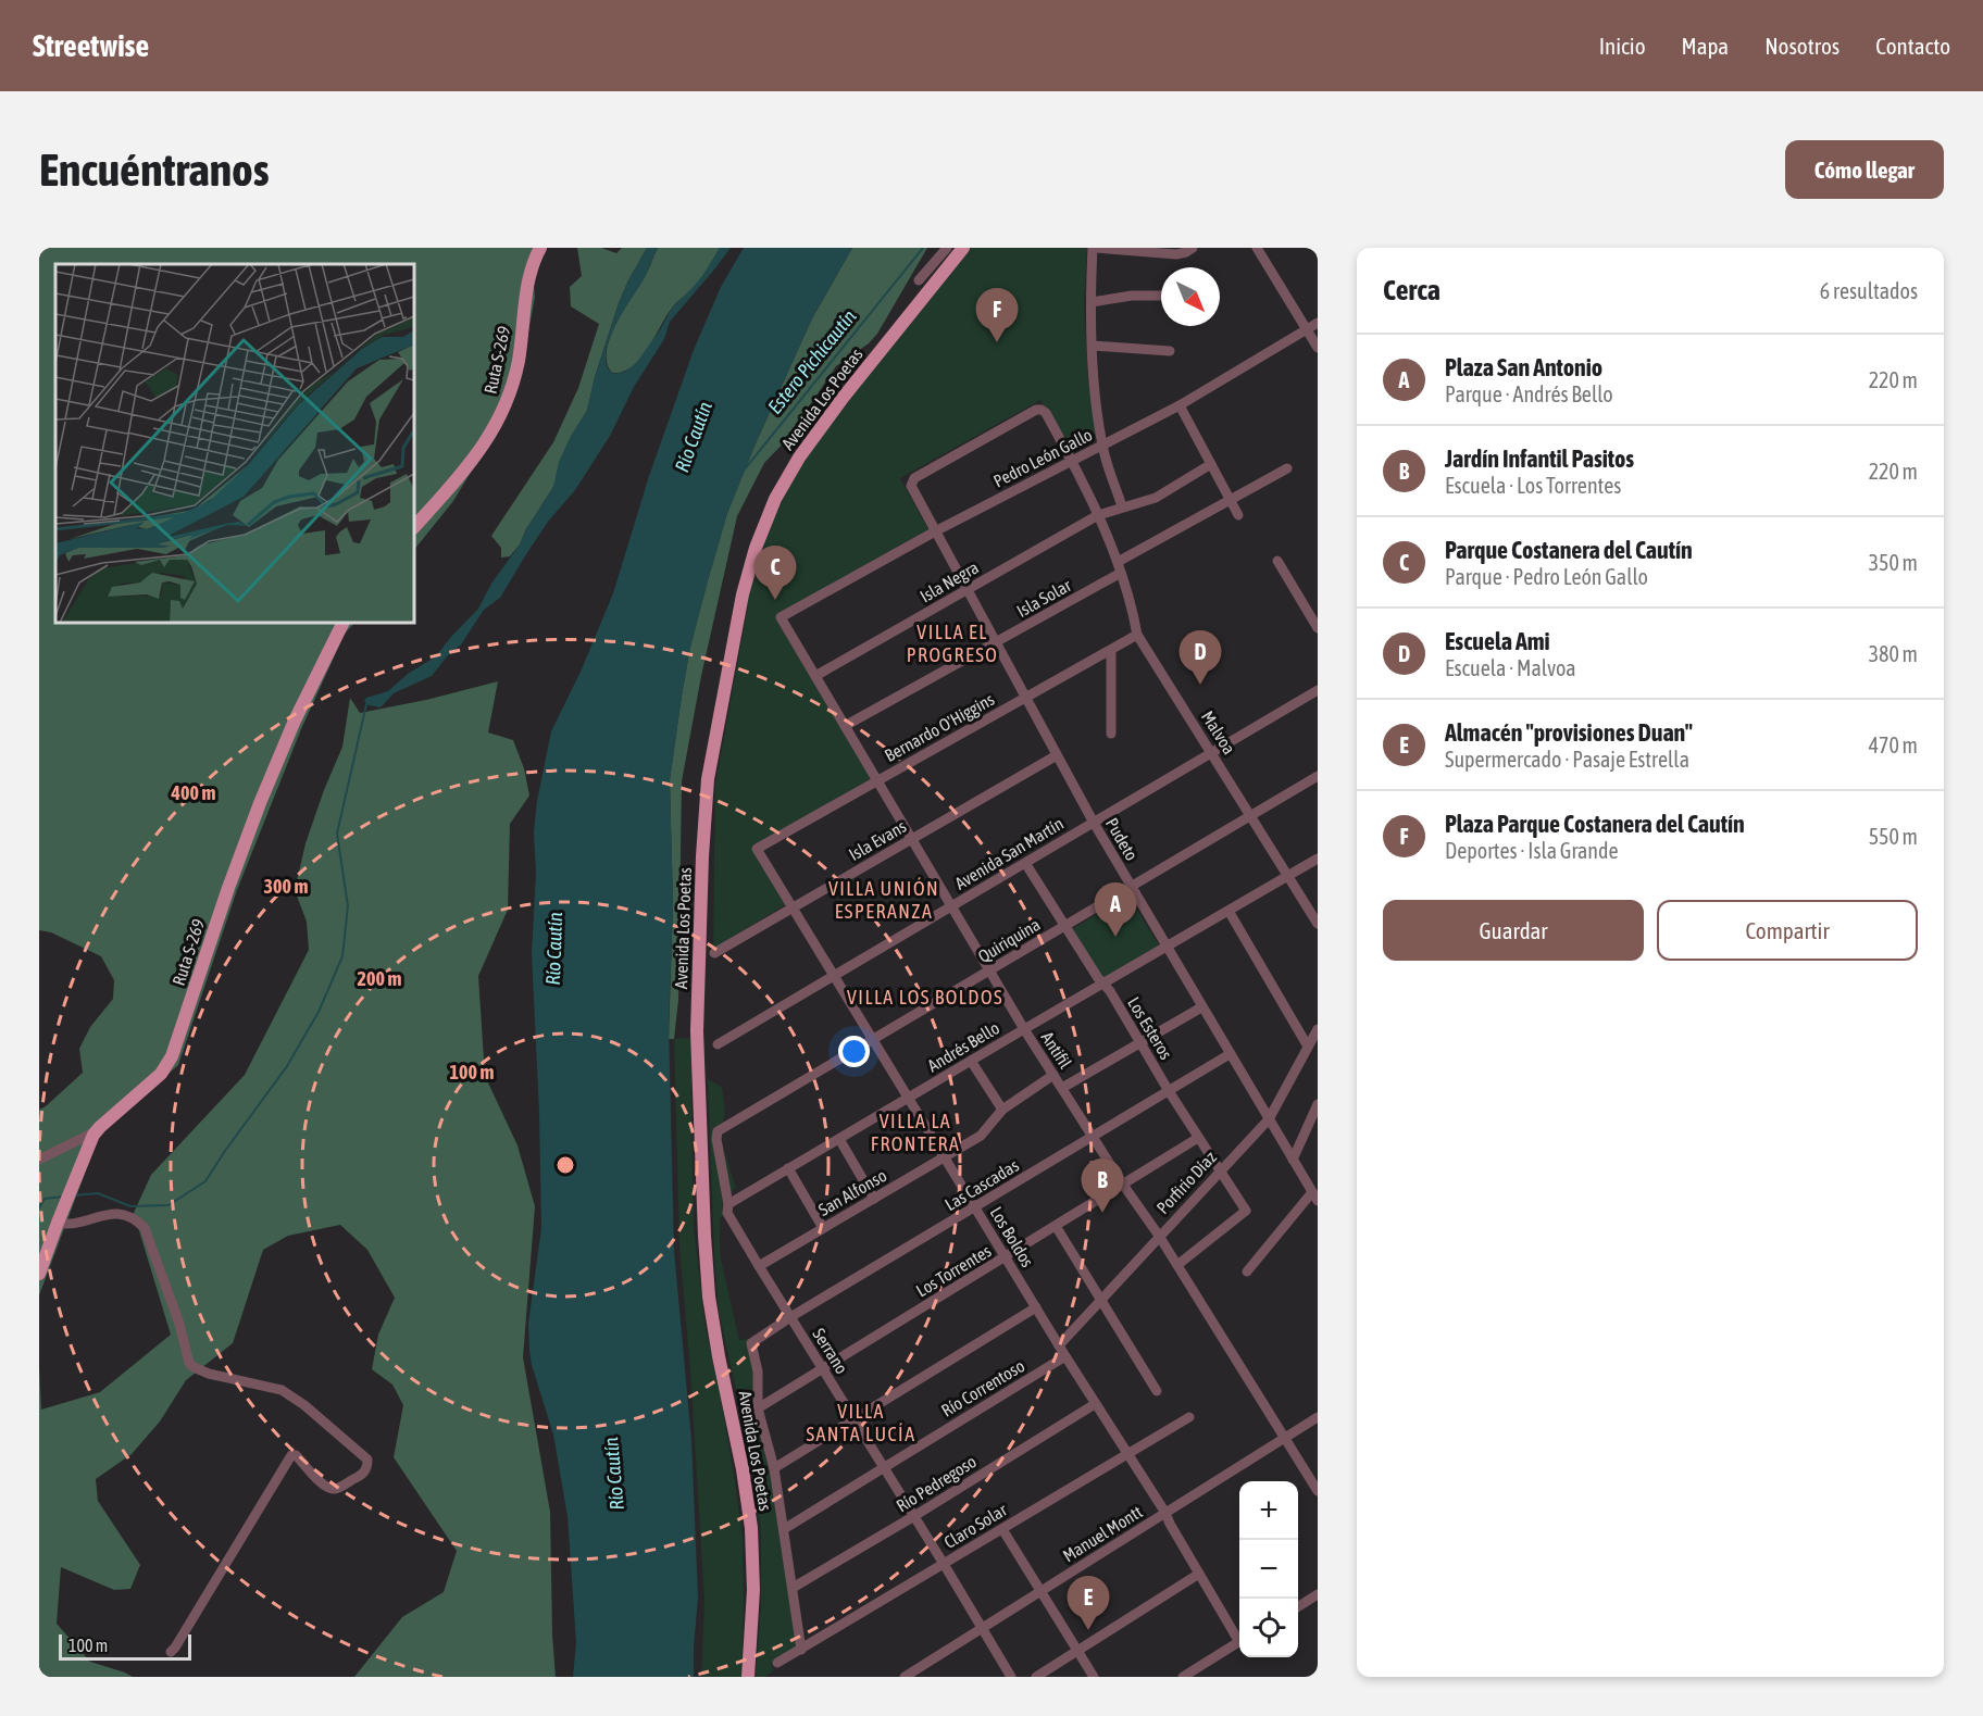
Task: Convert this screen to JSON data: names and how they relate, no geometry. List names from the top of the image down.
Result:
{
  "streets": {
    "main road": ["Ruta S-269", "Avenida Los Poetas"],
    "street": [
      "Pedro León Gallo",
      "Isla Negra",
      "Isla Solar",
      "Bernardo O'Higgins",
      "Malvoa",
      "Pudeto",
      "Isla Evans",
      "Avenida San Martín",
      "Quiriquina",
      "Los Esteros",
      "Andrés Bello",
      "Antifil",
      "Porfirio Díaz",
      "Las Cascadas",
      "San Alfonso",
      "Los Boldos",
      "Los Torrentes",
      "Serrano",
      "Río Correntoso",
      "Río Pedregoso",
      "Claro Solar",
      "Manuel Montt"
    ]
  },
  "crossings": [
    ["Pedro León Gallo", "Malvoa"],
    ["Pedro León Gallo", "Pudeto"],
    ["Pedro León Gallo", "Antifil"],
    ["Isla Negra", "Malvoa"],
    ["Isla Negra", "Pudeto"],
    ["Isla Negra", "Antifil"],
    ["Isla Solar", "Malvoa"],
    ["Isla Solar", "Pudeto"],
    ["Isla Solar", "Antifil"],
    ["Bernardo O'Higgins", "Malvoa"],
    ["Bernardo O'Higgins", "Pudeto"],
    ["Bernardo O'Higgins", "Antifil"],
    ["Bernardo O'Higgins", "Los Boldos"],
    ["Malvoa", "Pudeto"],
    ["Malvoa", "Avenida San Martín"],
    ["Malvoa", "Quiriquina"],
    ["Malvoa", "Andrés Bello"],
    ["Pudeto", "Isla Evans"],
    ["Pudeto", "Avenida San Martín"],
    ["Pudeto", "Quiriquina"],
    ["Pudeto", "Andrés Bello"],
    ["Pudeto", "Porfirio Díaz"],
    ["Pudeto", "Las Cascadas"],
    ["Isla Evans", "Antifil"],
    ["Isla Evans", "Los Boldos"],
    ["Avenida San Martín", "Los Esteros"],
    ["Avenida San Martín", "Antifil"],
    ["Avenida San Martín", "Los Boldos"],
    ["Quiriquina", "Los Esteros"],
    ["Quiriquina", "Antifil"],
    ["Quiriquina", "Los Boldos"],
    ["Quiriquina", "Serrano"],
    ["Los Esteros", "Andrés Bello"],
    ["Los Esteros", "Antifil"],
    ["Los Esteros", "Porfirio Díaz"],
    ["Los Esteros", "Las Cascadas"],
    ["Los Esteros", "Los Torrentes"],
    ["Andrés Bello", "Antifil"],
    ["Andrés Bello", "Los Boldos"],
    ["Andrés Bello", "Serrano"],
    ["Antifil", "Porfirio Díaz"],
    ["Antifil", "Las Cascadas"],
    ["Antifil", "San Alfonso"],
    ["Antifil", "Los Torrentes"],
    ["Antifil", "Manuel Montt"],
    ["Porfirio Díaz", "Los Boldos"],
    ["Las Cascadas", "Los Boldos"],
    ["Las Cascadas", "Los Torrentes"],
    ["Las Cascadas", "Serrano"],
    ["San Alfonso", "Los Boldos"],
    ["San Alfonso", "Serrano"],
    ["Los Boldos", "Los Torrentes"],
    ["Los Boldos", "Río Correntoso"],
    ["Los Boldos", "Río Pedregoso"],
    ["Los Boldos", "Claro Solar"],
    ["Los Boldos", "Manuel Montt"],
    ["Los Torrentes", "Serrano"],
    ["Serrano", "Río Correntoso"],
    ["Serrano", "Río Pedregoso"],
    ["Serrano", "Claro Solar"],
    ["Serrano", "Manuel Montt"]
  ],
  "districts": [
    "VILLA EL PROGRESO",
    "VILLA UNIÓN ESPERANZA",
    "VILLA LOS BOLDOS",
    "VILLA LA FRONTERA",
    "VILLA SANTA LUCÍA"
  ],
  "water": ["Estero Pichicautín", "Río Cautín"],
  "scale_bar": "100 m",
  "north": "bottom right",
  "page": {
    "header": "Streetwise",
    "nav": [
      "Inicio",
      "Mapa",
      "Nosotros",
      "Contacto"
    ],
    "buttons": [
      "Cómo llegar",
      ["Guardar", "Compartir"]
    ],
    "title": "Encuéntranos",
    "heading": ["Cerca", "6 resultados"],
    "pins": [
      "F",
      "C",
      "D",
      "A",
      "B",
      "E"
    ],
    "list": [
      {
        "mark": "A",
        "name": "Plaza San Antonio",
        "note": "Parque · Andrés Bello",
        "value": "220 m"
      },
      {
        "mark": "B",
        "name": "Jardín Infantil Pasitos",
        "note": "Escuela · Los Torrentes",
        "value": "220 m"
      },
      {
        "mark": "C",
        "name": "Parque Costanera del Cautín",
        "note": "Parque · Pedro León Gallo",
        "value": "350 m"
      },
      {
        "mark": "D",
        "name": "Escuela Ami",
        "note": "Escuela · Malvoa",
        "value": "380 m"
      },
      {
        "mark": "E",
        "name": "Almacén \"provisiones Duan\"",
        "note": "Supermercado · Pasaje Estrella",
        "value": "470 m"
      },
      {
        "mark": "F",
        "name": "Plaza Parque Costanera del Cautín",
        "note": "Deportes · Isla Grande",
        "value": "550 m"
      }
    ],
    "map_buttons": ["+", "−"],
    "scale": "100 m"
  },
  "rings": [
    "400 m",
    "300 m",
    "200 m",
    "100 m"
  ]
}
